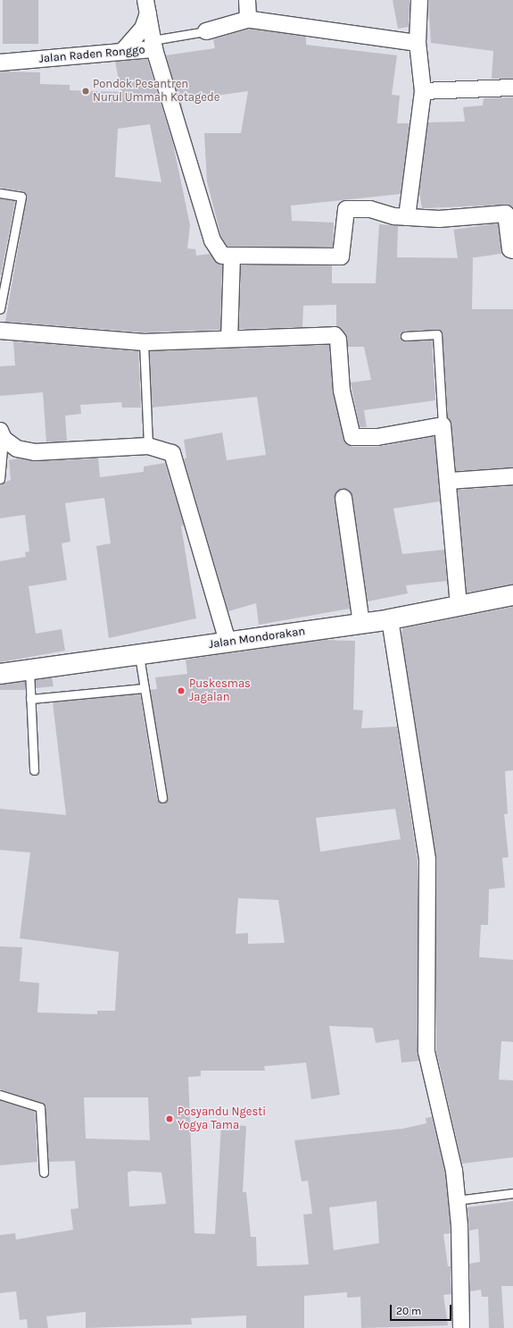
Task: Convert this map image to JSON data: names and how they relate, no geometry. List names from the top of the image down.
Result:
{
  "streets": {
    "street": ["Jalan Raden Ronggo", "Jalan Mondorakan"]
  },
  "places": ["Pondok Pesantren Nurul Ummah Kotagede", "Puskesmas Jagalan", "Posyandu Ngesti Yogya Tama"],
  "scale_bar": "20 m"
}
